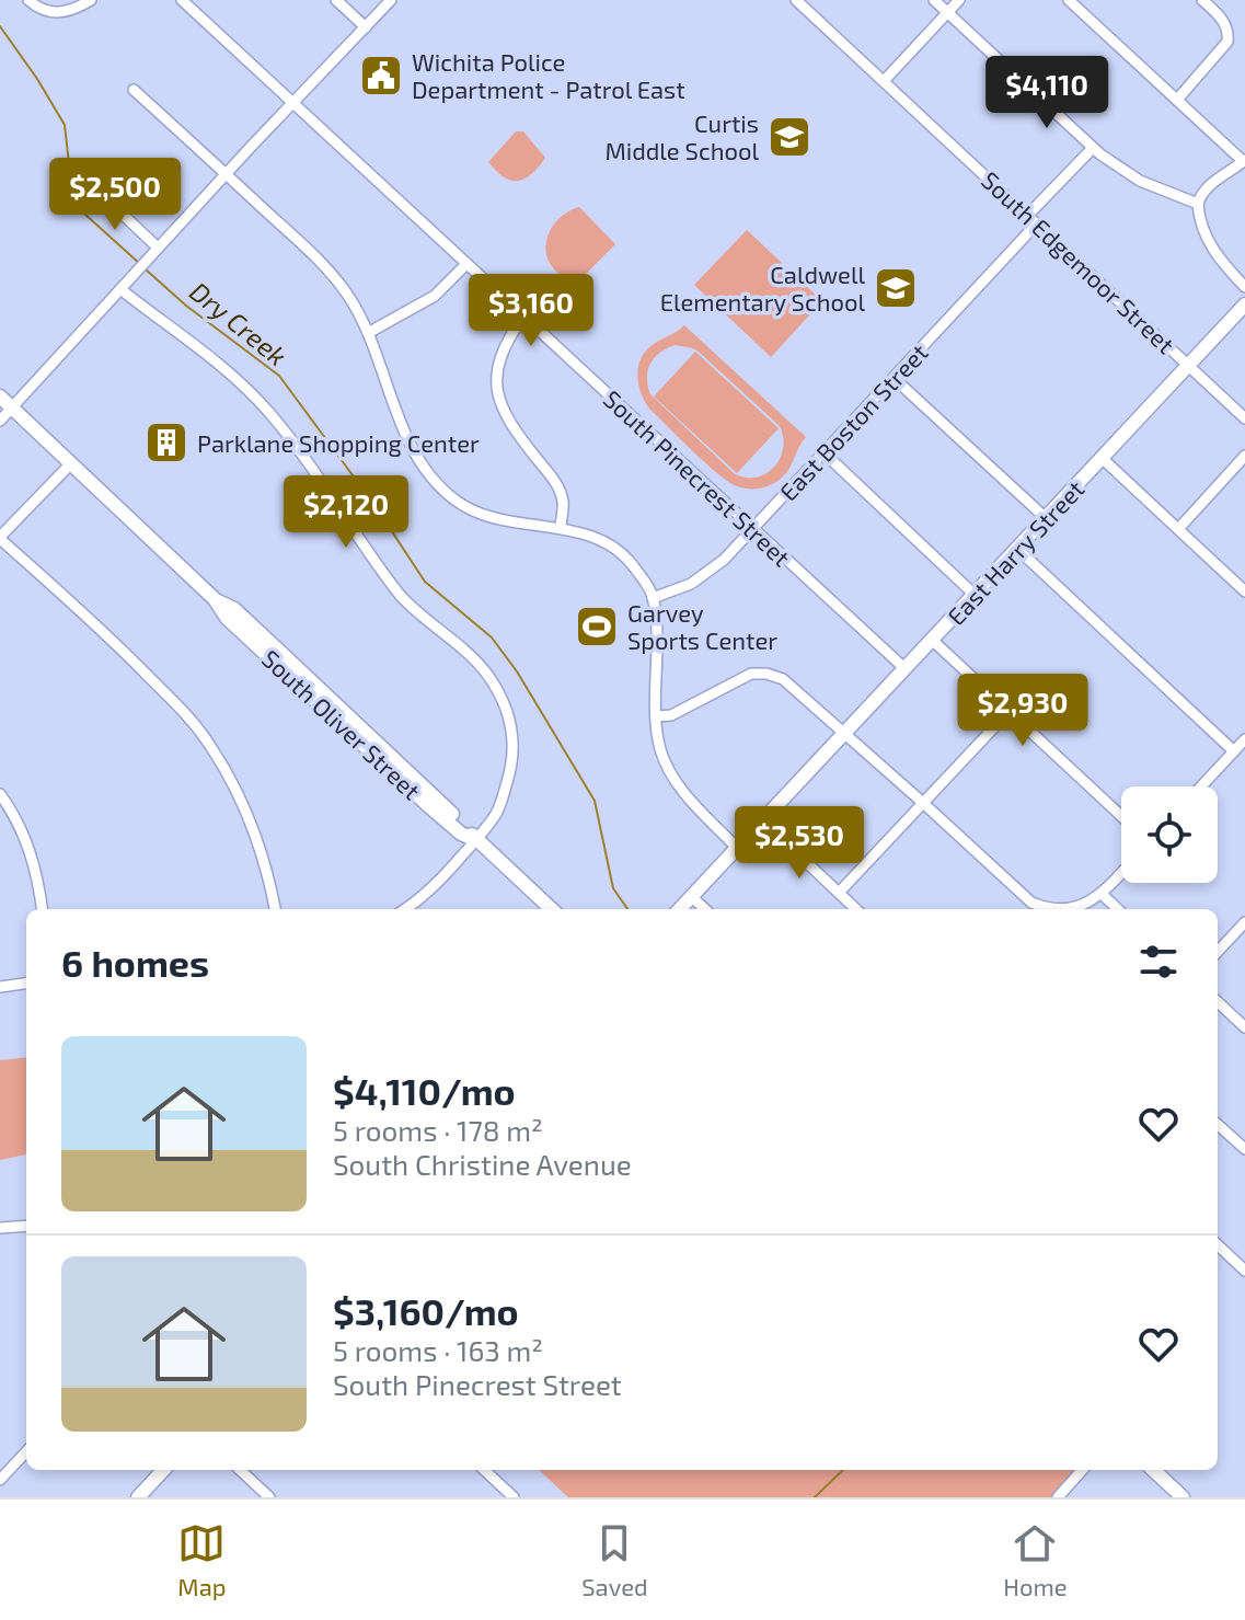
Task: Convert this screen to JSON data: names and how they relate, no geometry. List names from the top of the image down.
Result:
{
  "streets": {
    "main road": ["East Harry Street", "South Oliver Street"],
    "street": ["South Edgemoor Street", "East Boston Street", "South Pinecrest Street"]
  },
  "crossings": [
    ["South Edgemoor Street", "East Boston Street"],
    ["South Edgemoor Street", "East Harry Street"],
    ["East Boston Street", "South Pinecrest Street"],
    ["South Pinecrest Street", "East Harry Street"]
  ],
  "water": ["Dry Creek"],
  "places": {
    "public building": ["Wichita Police Department - Patrol East"],
    "school or university": ["Curtis Middle School", "Caldwell Elementary School"],
    "building": ["Parklane Shopping Center"],
    "sports": ["Garvey Sports Center"]
  },
  "page": {
    "price": [
      "$4,110",
      "$2,500",
      "$3,160",
      "$2,120",
      "$2,930",
      "$2,530"
    ],
    "heading": "6 homes",
    "list": [
      {
        "name": "$4,110/mo",
        "note": "5 rooms · 178 m² · South Christine Avenue"
      },
      {
        "name": "$3,160/mo",
        "note": "5 rooms · 163 m² · South Pinecrest Street"
      }
    ],
    "tabs": ["Map", "Saved", "Home"]
  }
}
